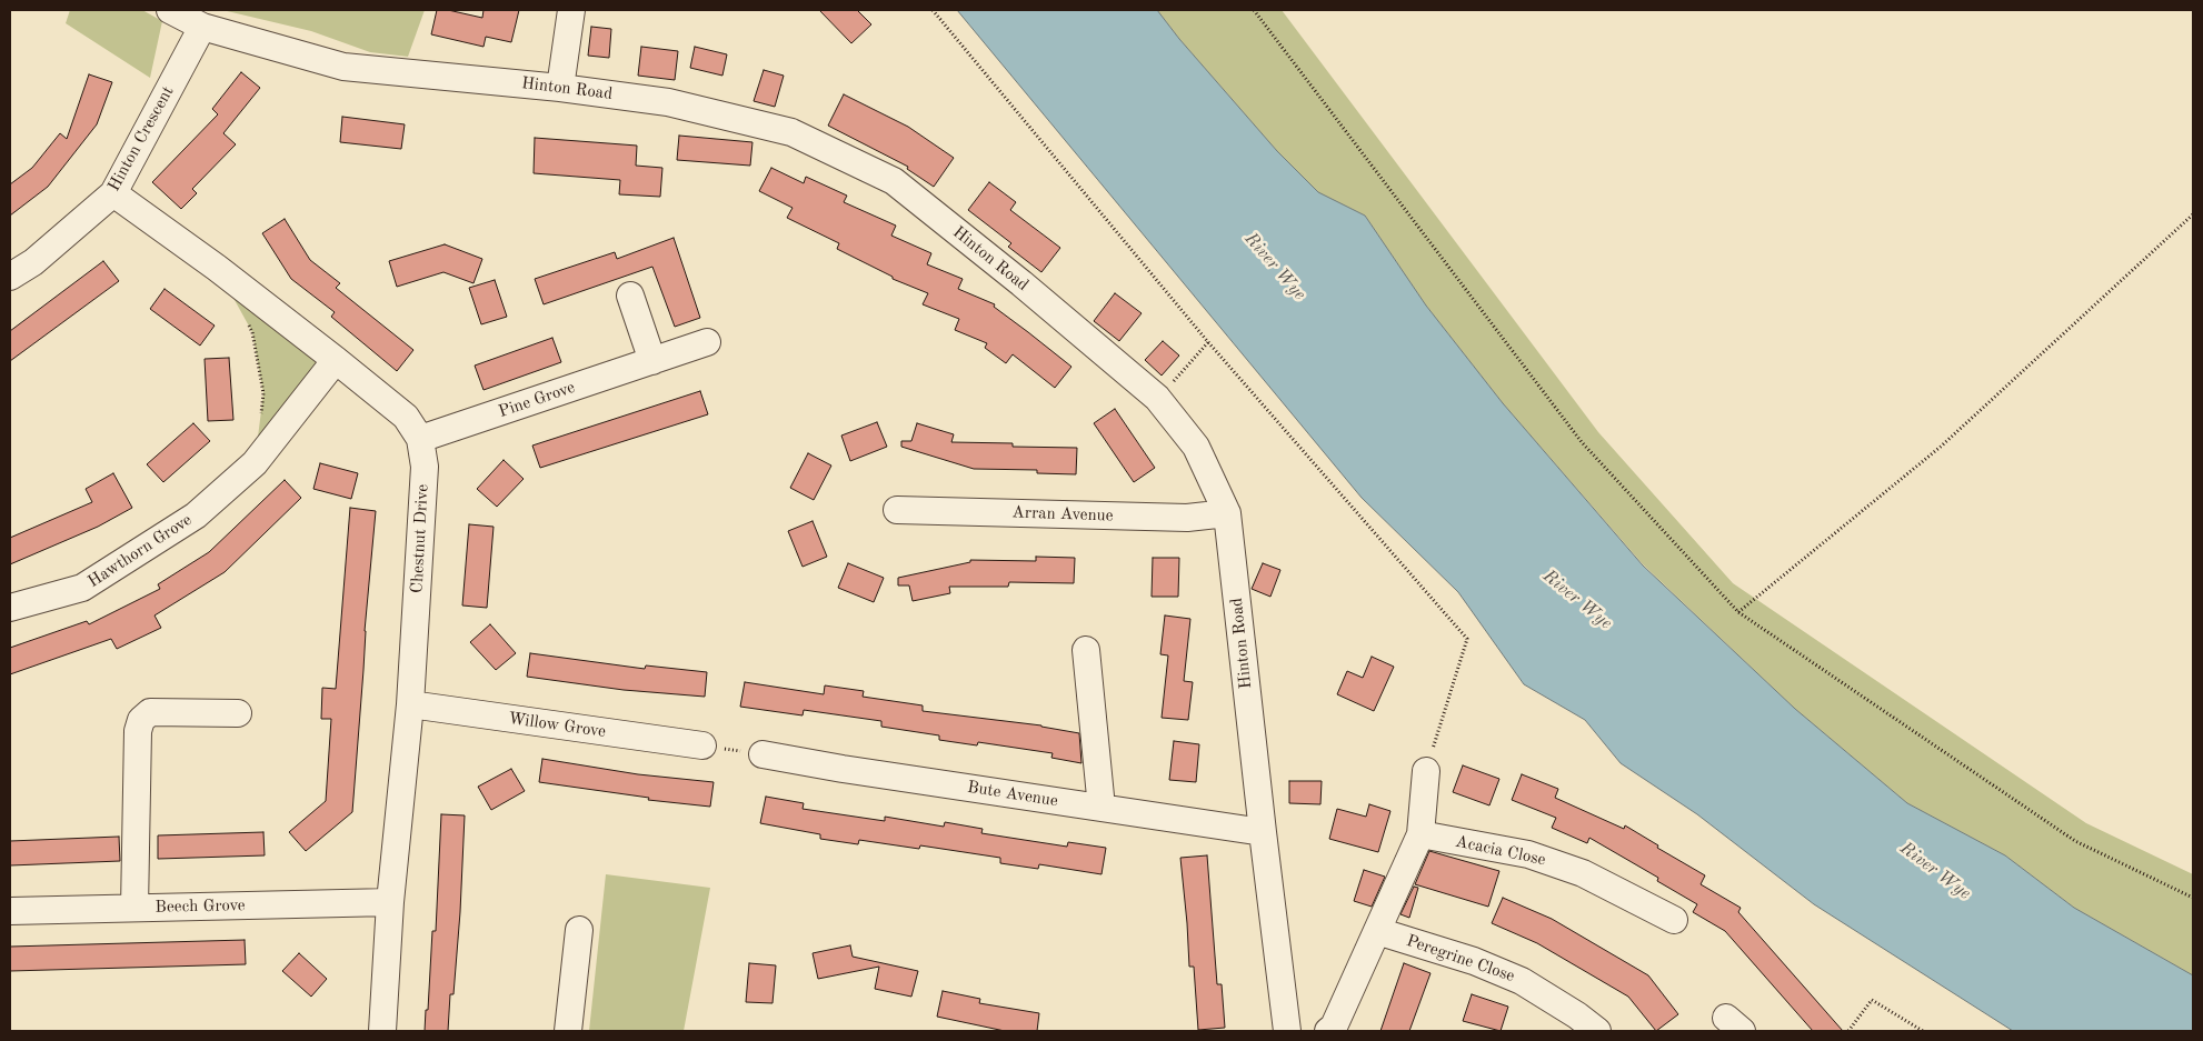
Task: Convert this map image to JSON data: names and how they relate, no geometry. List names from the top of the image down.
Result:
{
  "streets": {
    "street": [
      "Hinton Road",
      "Hinton Crescent",
      "Pine Grove",
      "Arran Avenue",
      "Chestnut Drive",
      "Hawthorn Grove",
      "Willow Grove",
      "Bute Avenue",
      "Acacia Close",
      "Beech Grove",
      "Peregrine Close"
    ]
  },
  "crossings": [
    ["Hinton Road", "Hinton Crescent"],
    ["Hinton Road", "Arran Avenue"],
    ["Hinton Road", "Bute Avenue"],
    ["Hinton Crescent", "Chestnut Drive"],
    ["Pine Grove", "Chestnut Drive"],
    ["Chestnut Drive", "Hawthorn Grove"],
    ["Chestnut Drive", "Willow Grove"],
    ["Chestnut Drive", "Beech Grove"]
  ],
  "water": ["River Wye"]
}
